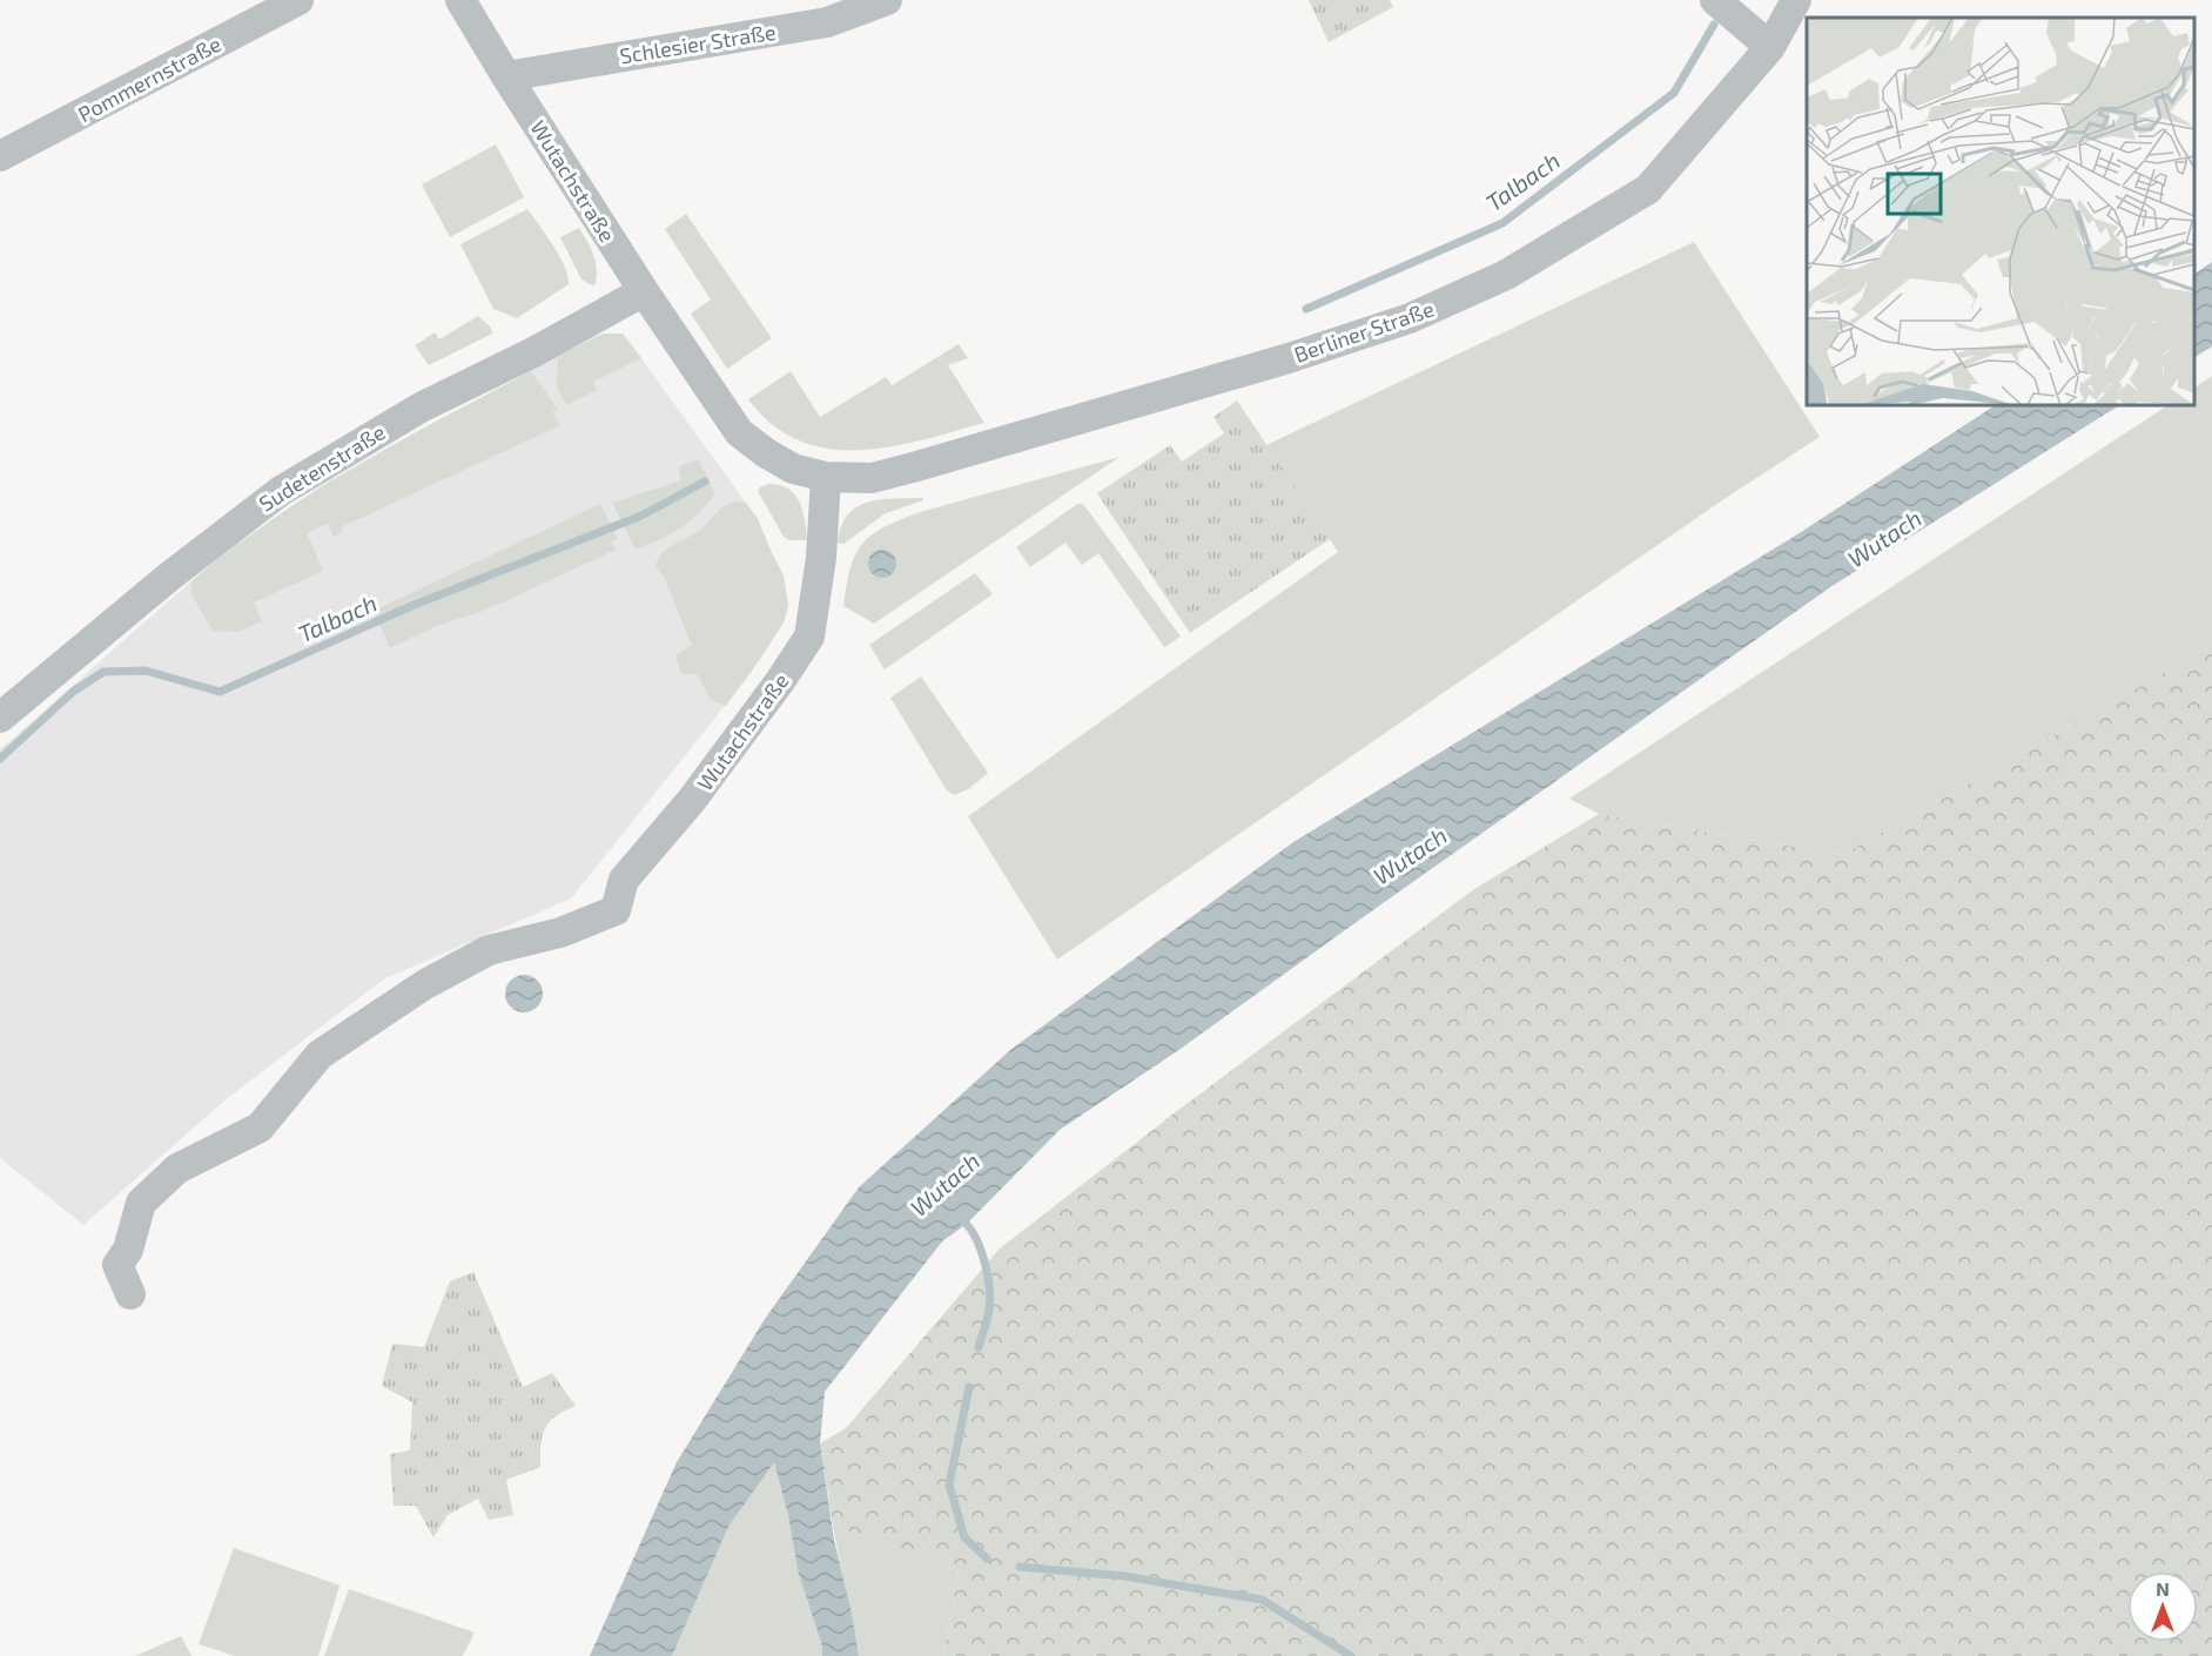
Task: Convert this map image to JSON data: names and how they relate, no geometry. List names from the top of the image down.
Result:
{
  "streets": {
    "street": [
      "Schlesier Straße",
      "Pommernstraße",
      "Wutachstraße",
      "Berliner Straße",
      "Sudetenstraße"
    ]
  },
  "crossings": [
    ["Schlesier Straße", "Wutachstraße"],
    ["Wutachstraße", "Berliner Straße"],
    ["Wutachstraße", "Sudetenstraße"]
  ],
  "water": ["Talbach", "Wutach"],
  "north": "top"
}
